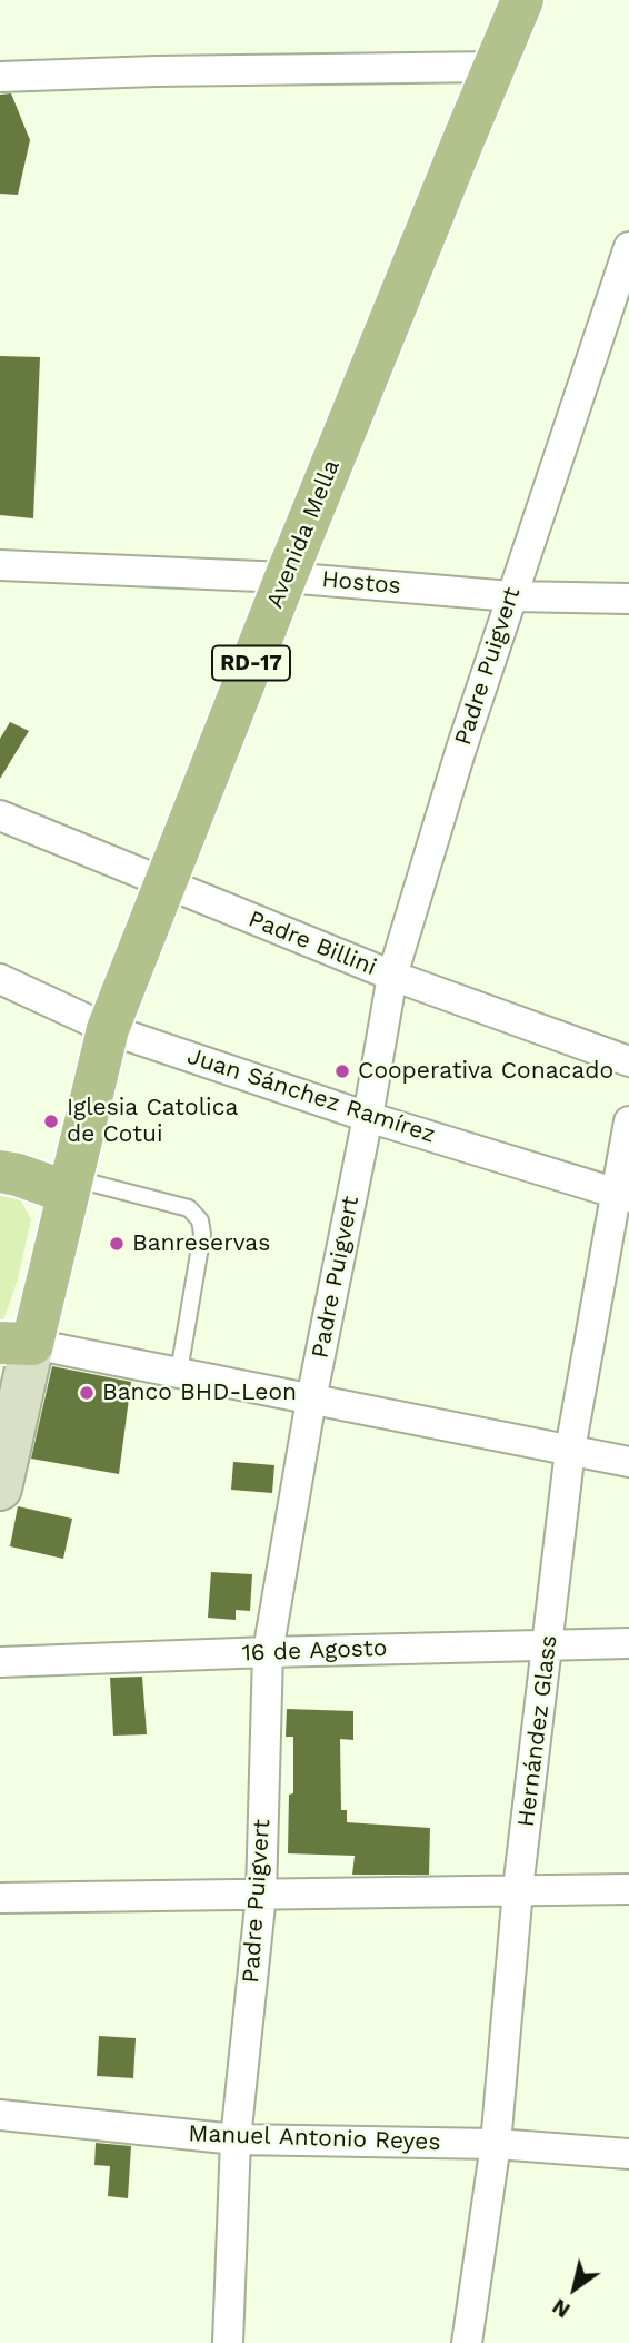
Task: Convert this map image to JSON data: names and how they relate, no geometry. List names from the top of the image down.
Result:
{
  "streets": {
    "main road": ["Avenida Mella", "RD-17"],
    "street": [
      "Hostos",
      "Padre Puigvert",
      "Padre Billini",
      "Juan Sánchez Ramírez",
      "16 de Agosto",
      "Hernández Glass",
      "Manuel Antonio Reyes"
    ]
  },
  "crossings": [
    ["Avenida Mella", "Hostos"],
    ["Avenida Mella", "Padre Billini"],
    ["Avenida Mella", "Juan Sánchez Ramírez"],
    ["Hostos", "Padre Puigvert"],
    ["Padre Puigvert", "Padre Billini"],
    ["Padre Puigvert", "Juan Sánchez Ramírez"],
    ["Padre Puigvert", "16 de Agosto"],
    ["Padre Puigvert", "Manuel Antonio Reyes"],
    ["Juan Sánchez Ramírez", "Hernández Glass"],
    ["16 de Agosto", "Hernández Glass"],
    ["Hernández Glass", "Manuel Antonio Reyes"]
  ],
  "places": [
    "Cooperativa Conacado",
    "Iglesia Catolica de Cotui",
    "Banreservas",
    "Banco BHD-Leon"
  ],
  "north": "bottom left"
}
